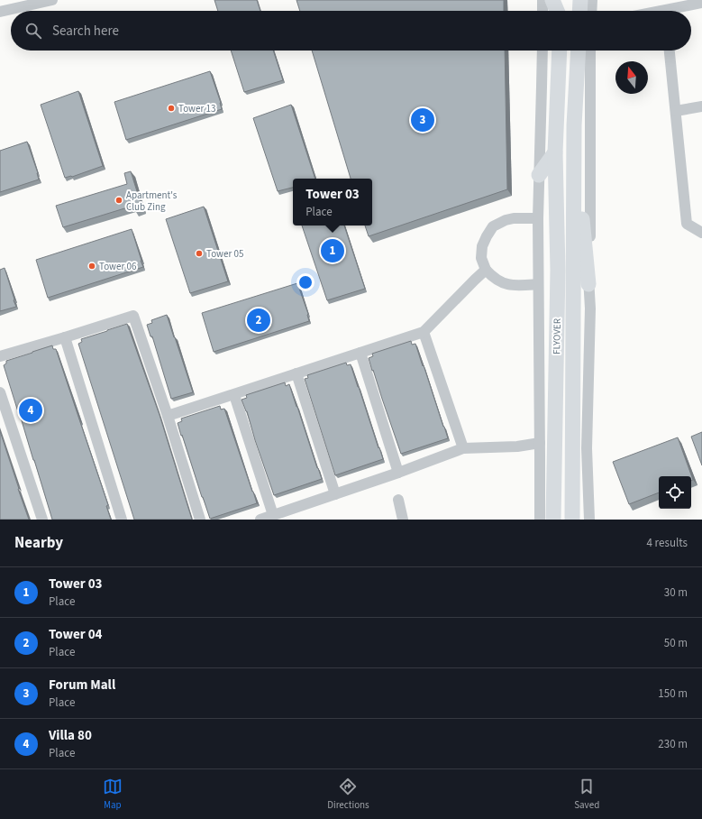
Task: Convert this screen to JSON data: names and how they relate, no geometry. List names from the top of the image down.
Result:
{
  "streets": {
    "highway": ["FLYOVER"]
  },
  "places": [
    "Tower 13",
    "Apartment's Club Zing",
    "Tower 05",
    "Tower 06"
  ],
  "north": "top",
  "page": {
    "search": "Search here",
    "pins": [
      "3",
      "1",
      "2",
      "4"
    ],
    "popup": ["Tower 03", "Place"],
    "heading": ["Nearby", "4 results"],
    "list": [
      {
        "mark": "1",
        "name": "Tower 03",
        "note": "Place",
        "value": "30 m"
      },
      {
        "mark": "2",
        "name": "Tower 04",
        "note": "Place",
        "value": "50 m"
      },
      {
        "mark": "3",
        "name": "Forum Mall",
        "note": "Place",
        "value": "150 m"
      },
      {
        "mark": "4",
        "name": "Villa 80",
        "note": "Place",
        "value": "230 m"
      }
    ],
    "nav": ["Map", "Directions", "Saved"]
  }
}
